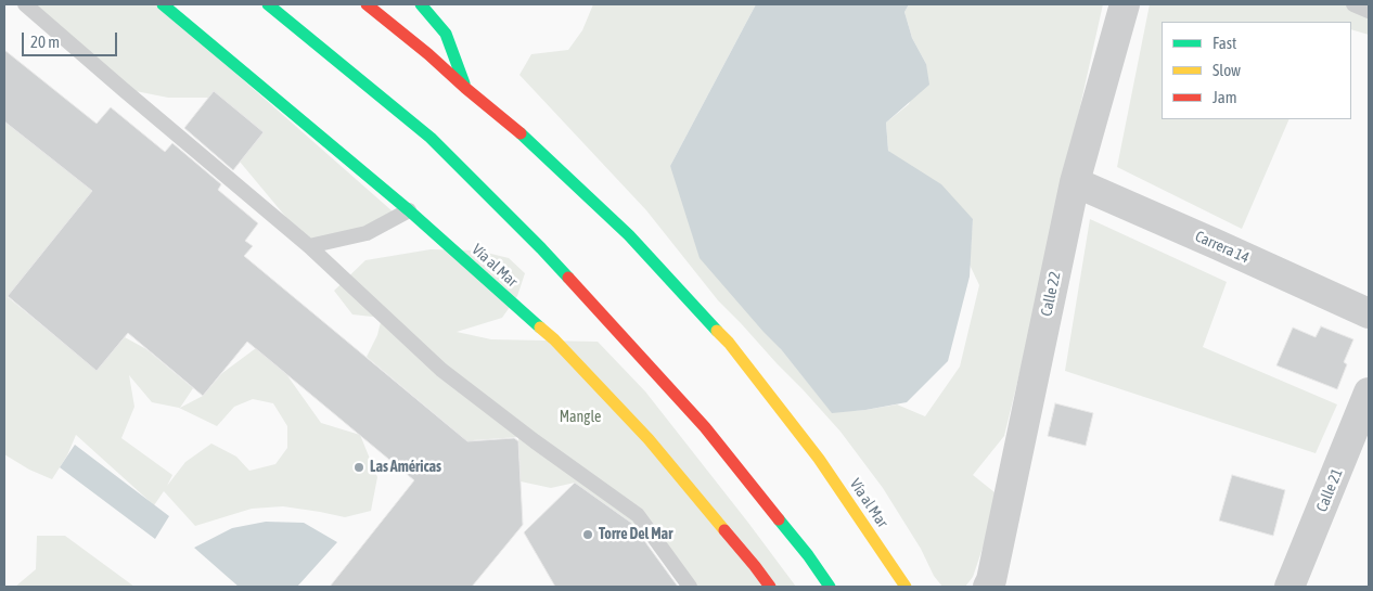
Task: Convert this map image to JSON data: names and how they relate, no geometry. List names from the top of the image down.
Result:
{
  "streets": {
    "main road": ["Vía al Mar"],
    "street": ["Carrera 14", "Calle 22", "Calle 21"]
  },
  "crossings": [
    ["Carrera 14", "Calle 22"]
  ],
  "parks": ["Mangle"],
  "places": ["Las Américas", "Torre Del Mar"],
  "legend": ["Fast", "Slow", "Jam"],
  "scale_bar": "20 m"
}
